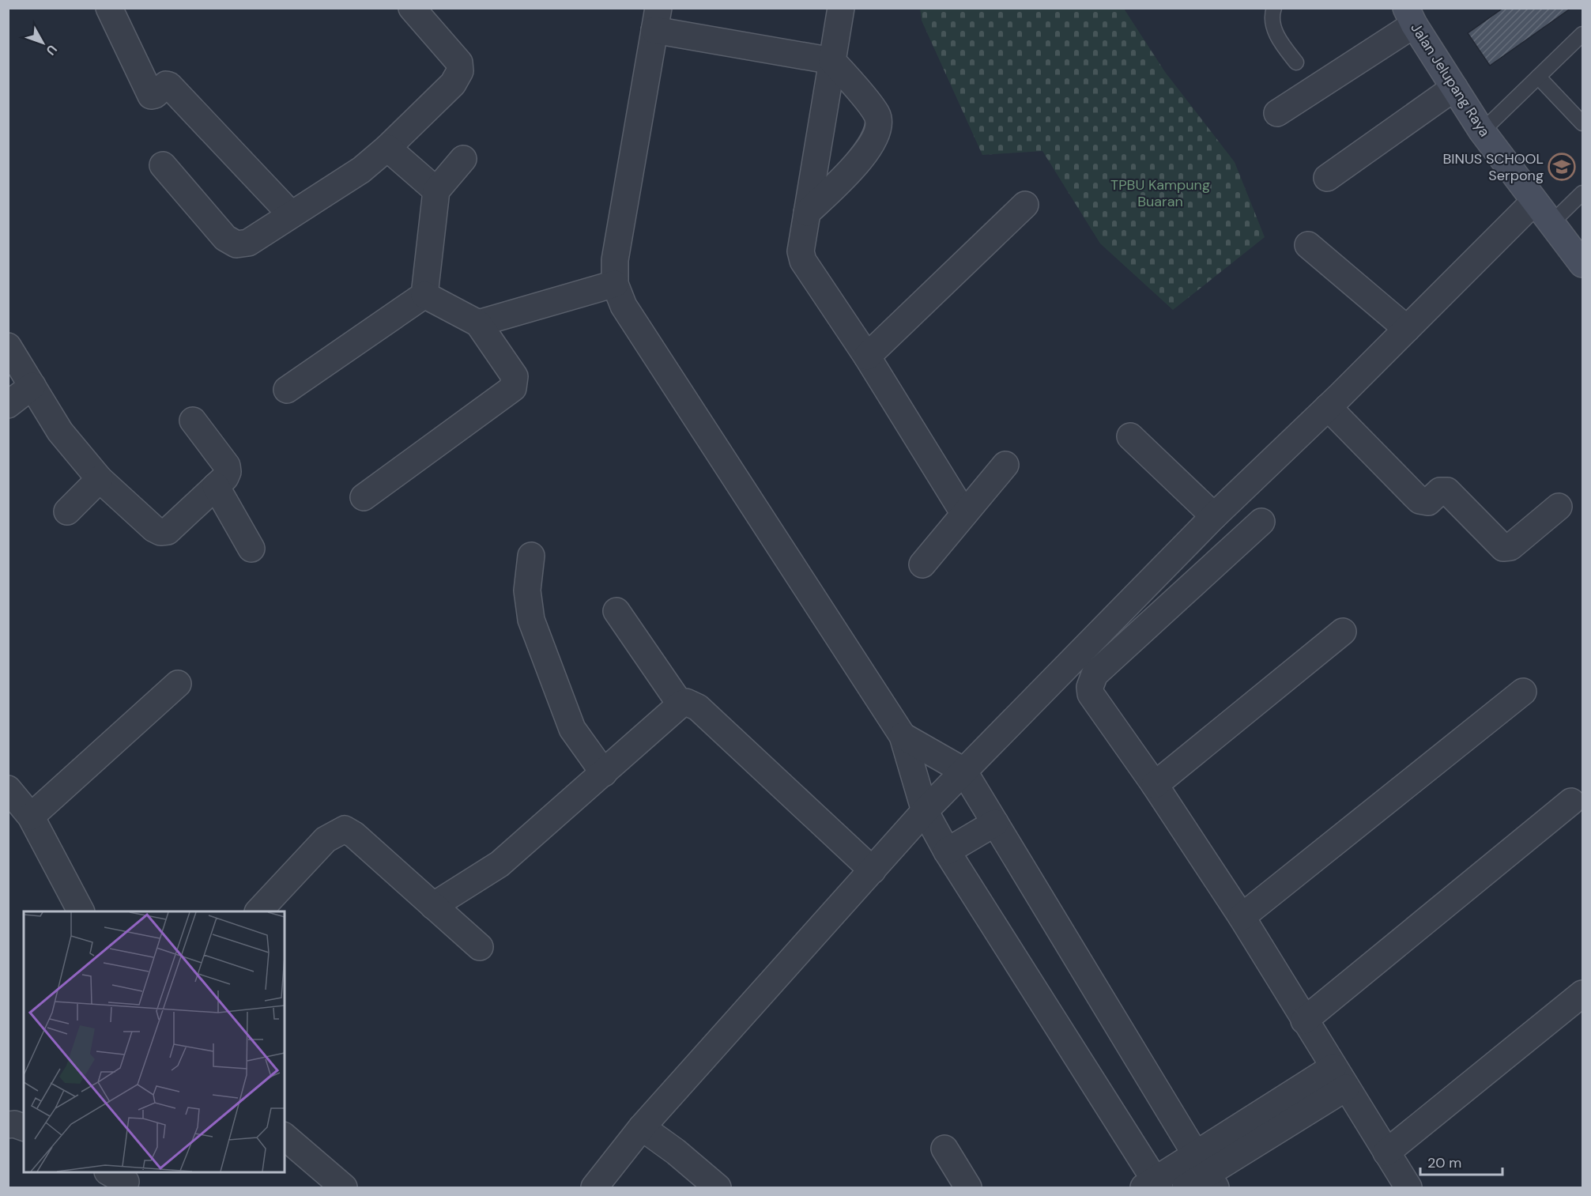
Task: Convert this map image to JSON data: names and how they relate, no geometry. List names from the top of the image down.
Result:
{
  "streets": {
    "street": ["Jalan Jelupang Raya"]
  },
  "parks": ["TPBU Kampung Buaran"],
  "places": {
    "school or university": ["BINUS SCHOOL Serpong"]
  },
  "scale_bar": "20 m",
  "north": "bottom right"
}
